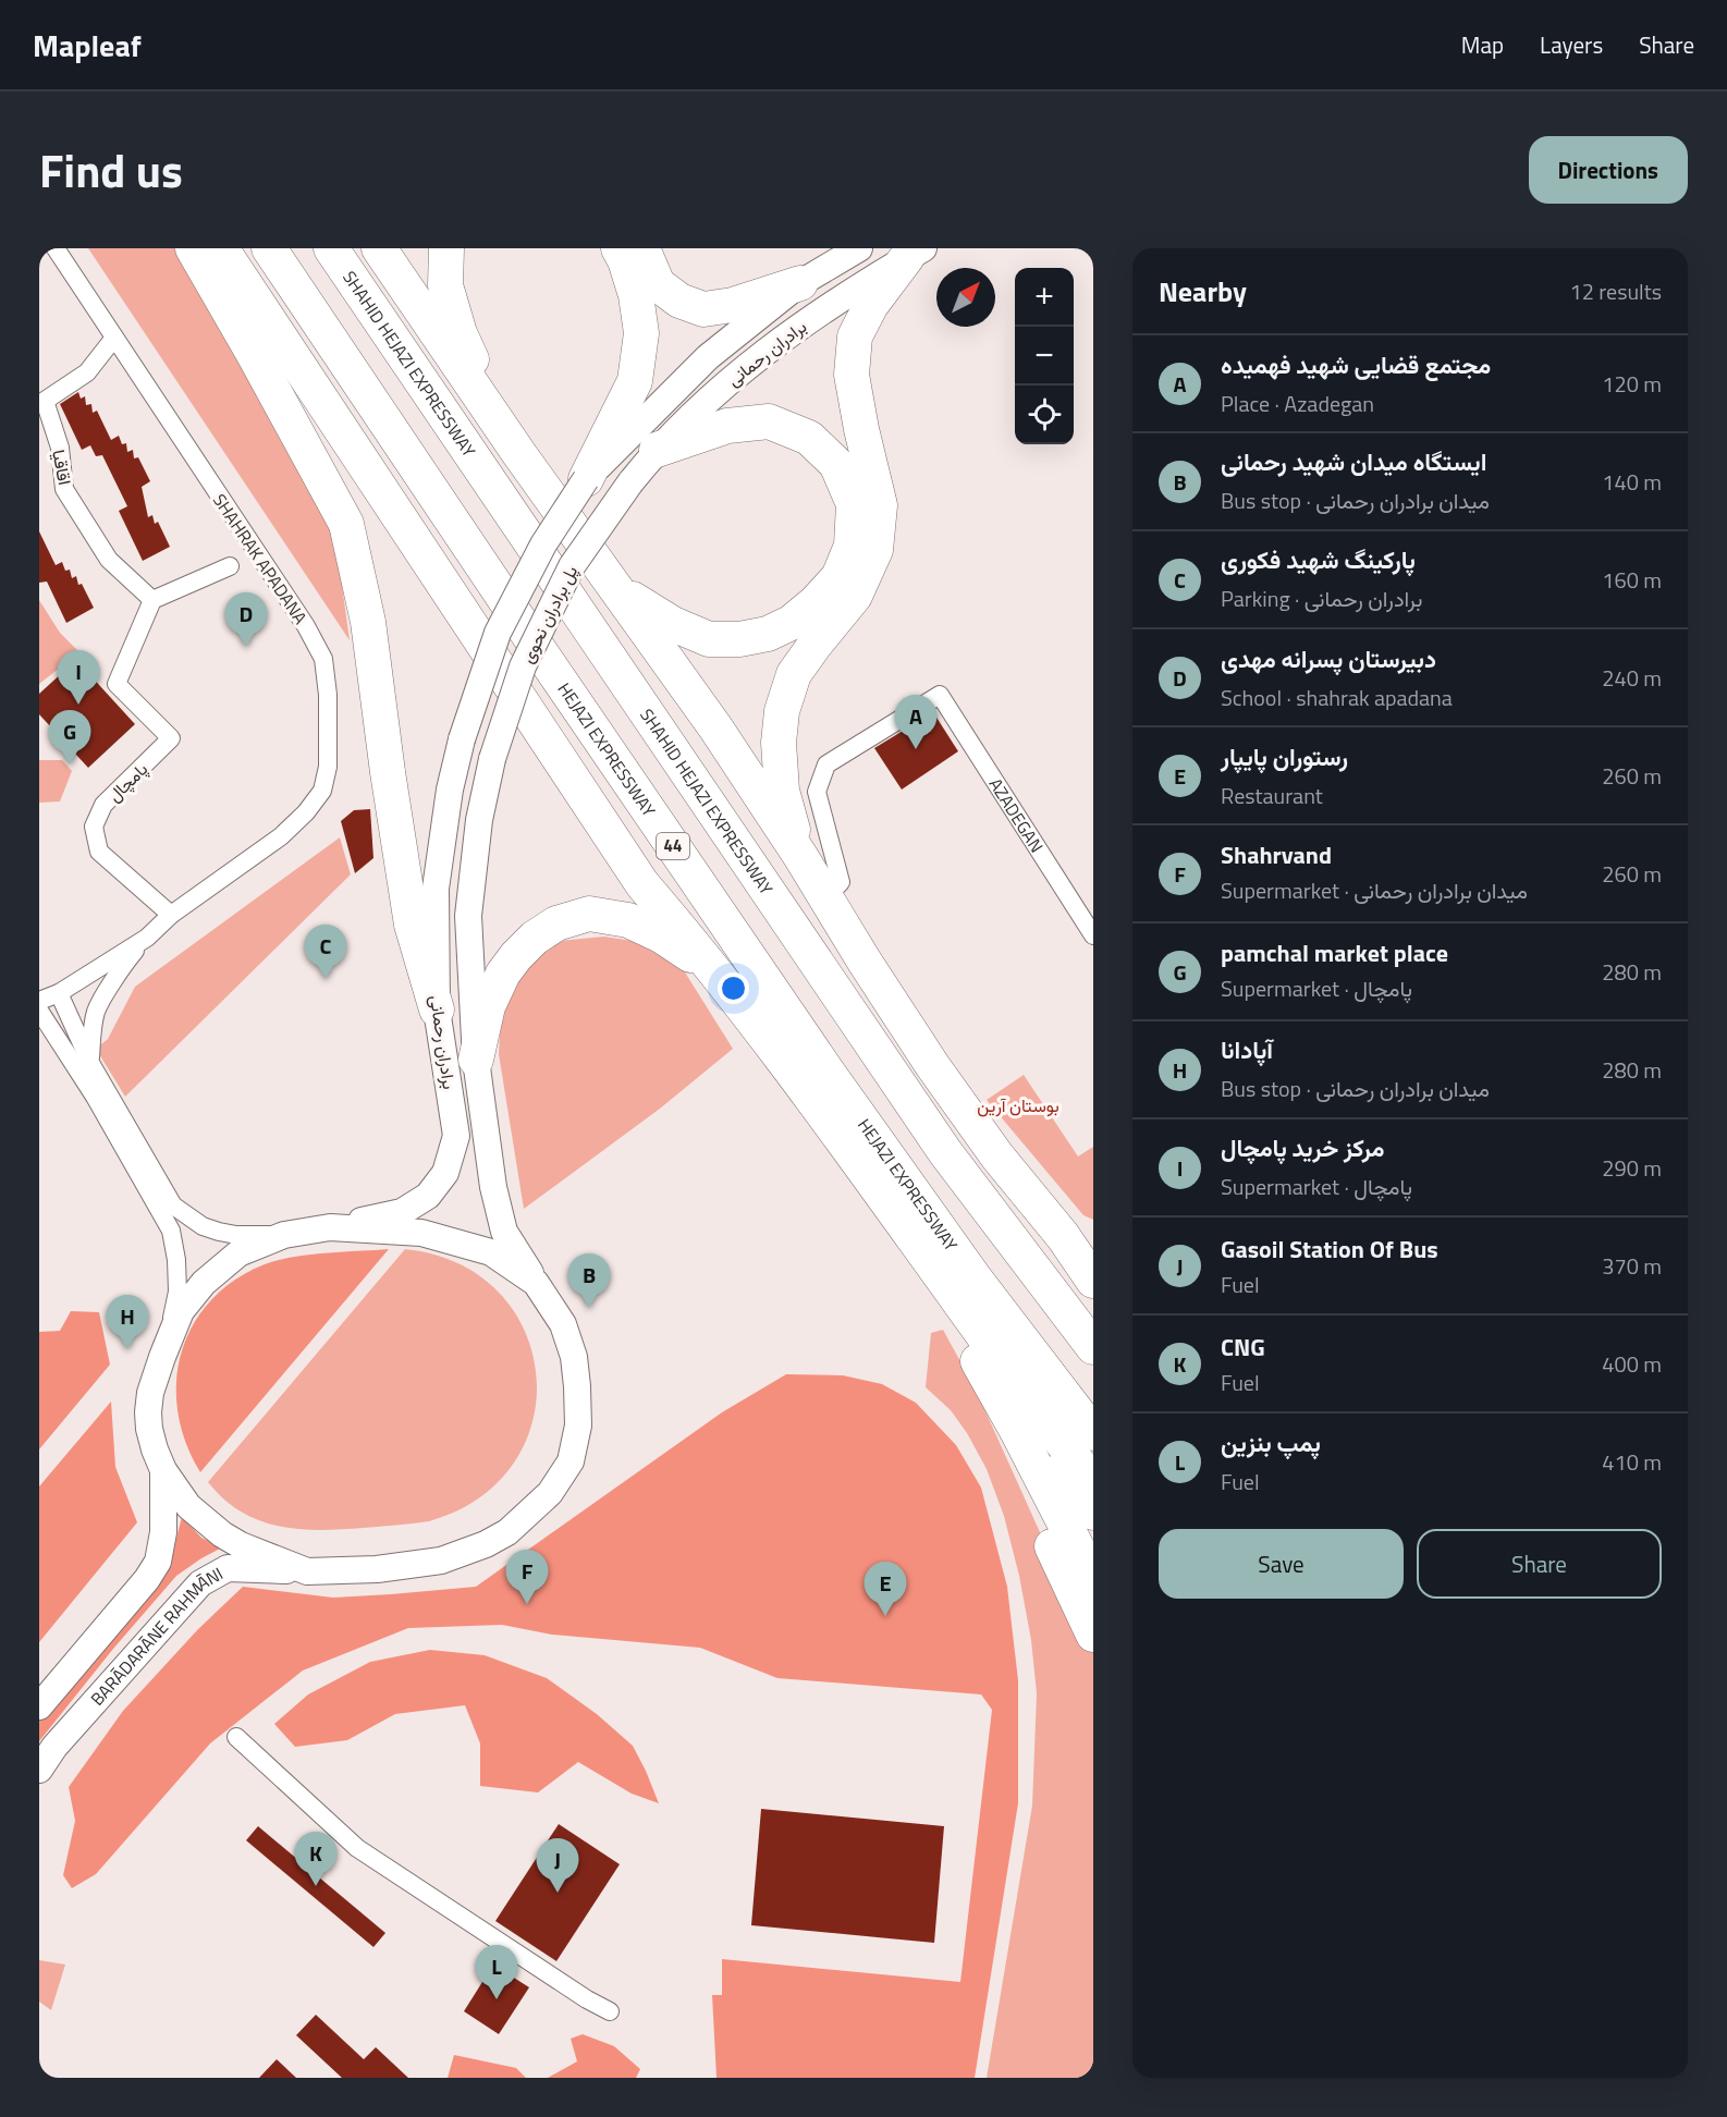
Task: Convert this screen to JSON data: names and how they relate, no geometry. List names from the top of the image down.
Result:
{
  "streets": {
    "highway": ["SHAHID HEJAZI EXPRESSWAY", "HEJAZI EXPRESSWAY", "44"],
    "main road": ["برادران رحمانی", "پل برادران نحوی", "BARĀDARĀNE RAHMĀNI"],
    "street": [
      "اقاقیا",
      "SHAHRAK APADANA",
      "پامچال",
      "AZADEGAN"
    ]
  },
  "crossings": [
    ["برادران رحمانی", "پل برادران نحوی"],
    ["برادران رحمانی", "BARĀDARĀNE RAHMĀNI"],
    ["اقاقیا", "SHAHRAK APADANA"],
    ["اقاقیا", "پامچال"],
    ["SHAHRAK APADANA", "پامچال"]
  ],
  "parks": ["بوستان آرین"],
  "north": "top right",
  "page": {
    "header": "Mapleaf",
    "nav": ["Map", "Layers", "Share"],
    "title": "Find us",
    "buttons": [
      "Directions",
      ["Save", "Share"]
    ],
    "heading": ["Nearby", "12 results"],
    "map_buttons": ["+", "−"],
    "list": [
      {
        "mark": "A",
        "name": "مجتمع قضایی شهید فهمیده",
        "note": "Place · Azadegan",
        "value": "120 m"
      },
      {
        "mark": "B",
        "name": "ایستگاه میدان شهید رحمانی",
        "note": "Bus stop · میدان برادران رحمانی",
        "value": "140 m"
      },
      {
        "mark": "C",
        "name": "پارکینگ شهید فکوری",
        "note": "Parking · برادران رحمانی",
        "value": "160 m"
      },
      {
        "mark": "D",
        "name": "دبیرستان پسرانه مهدی",
        "note": "School · shahrak apadana",
        "value": "240 m"
      },
      {
        "mark": "E",
        "name": "رستوران پایپار",
        "note": "Restaurant",
        "value": "260 m"
      },
      {
        "mark": "F",
        "name": "Shahrvand",
        "note": "Supermarket · میدان برادران رحمانی",
        "value": "260 m"
      },
      {
        "mark": "G",
        "name": "pamchal market place",
        "note": "Supermarket · پامچال",
        "value": "280 m"
      },
      {
        "mark": "H",
        "name": "آپادانا",
        "note": "Bus stop · میدان برادران رحمانی",
        "value": "280 m"
      },
      {
        "mark": "I",
        "name": "مرکز خرید پامچال",
        "note": "Supermarket · پامچال",
        "value": "290 m"
      },
      {
        "mark": "J",
        "name": "Gasoil Station Of Bus",
        "note": "Fuel",
        "value": "370 m"
      },
      {
        "mark": "K",
        "name": "CNG",
        "note": "Fuel",
        "value": "400 m"
      },
      {
        "mark": "L",
        "name": "پمپ بنزین",
        "note": "Fuel",
        "value": "410 m"
      }
    ],
    "pins": [
      "D",
      "I",
      "A",
      "G",
      "C",
      "B",
      "H",
      "F",
      "E",
      "K",
      "J",
      "L"
    ]
  }
}
